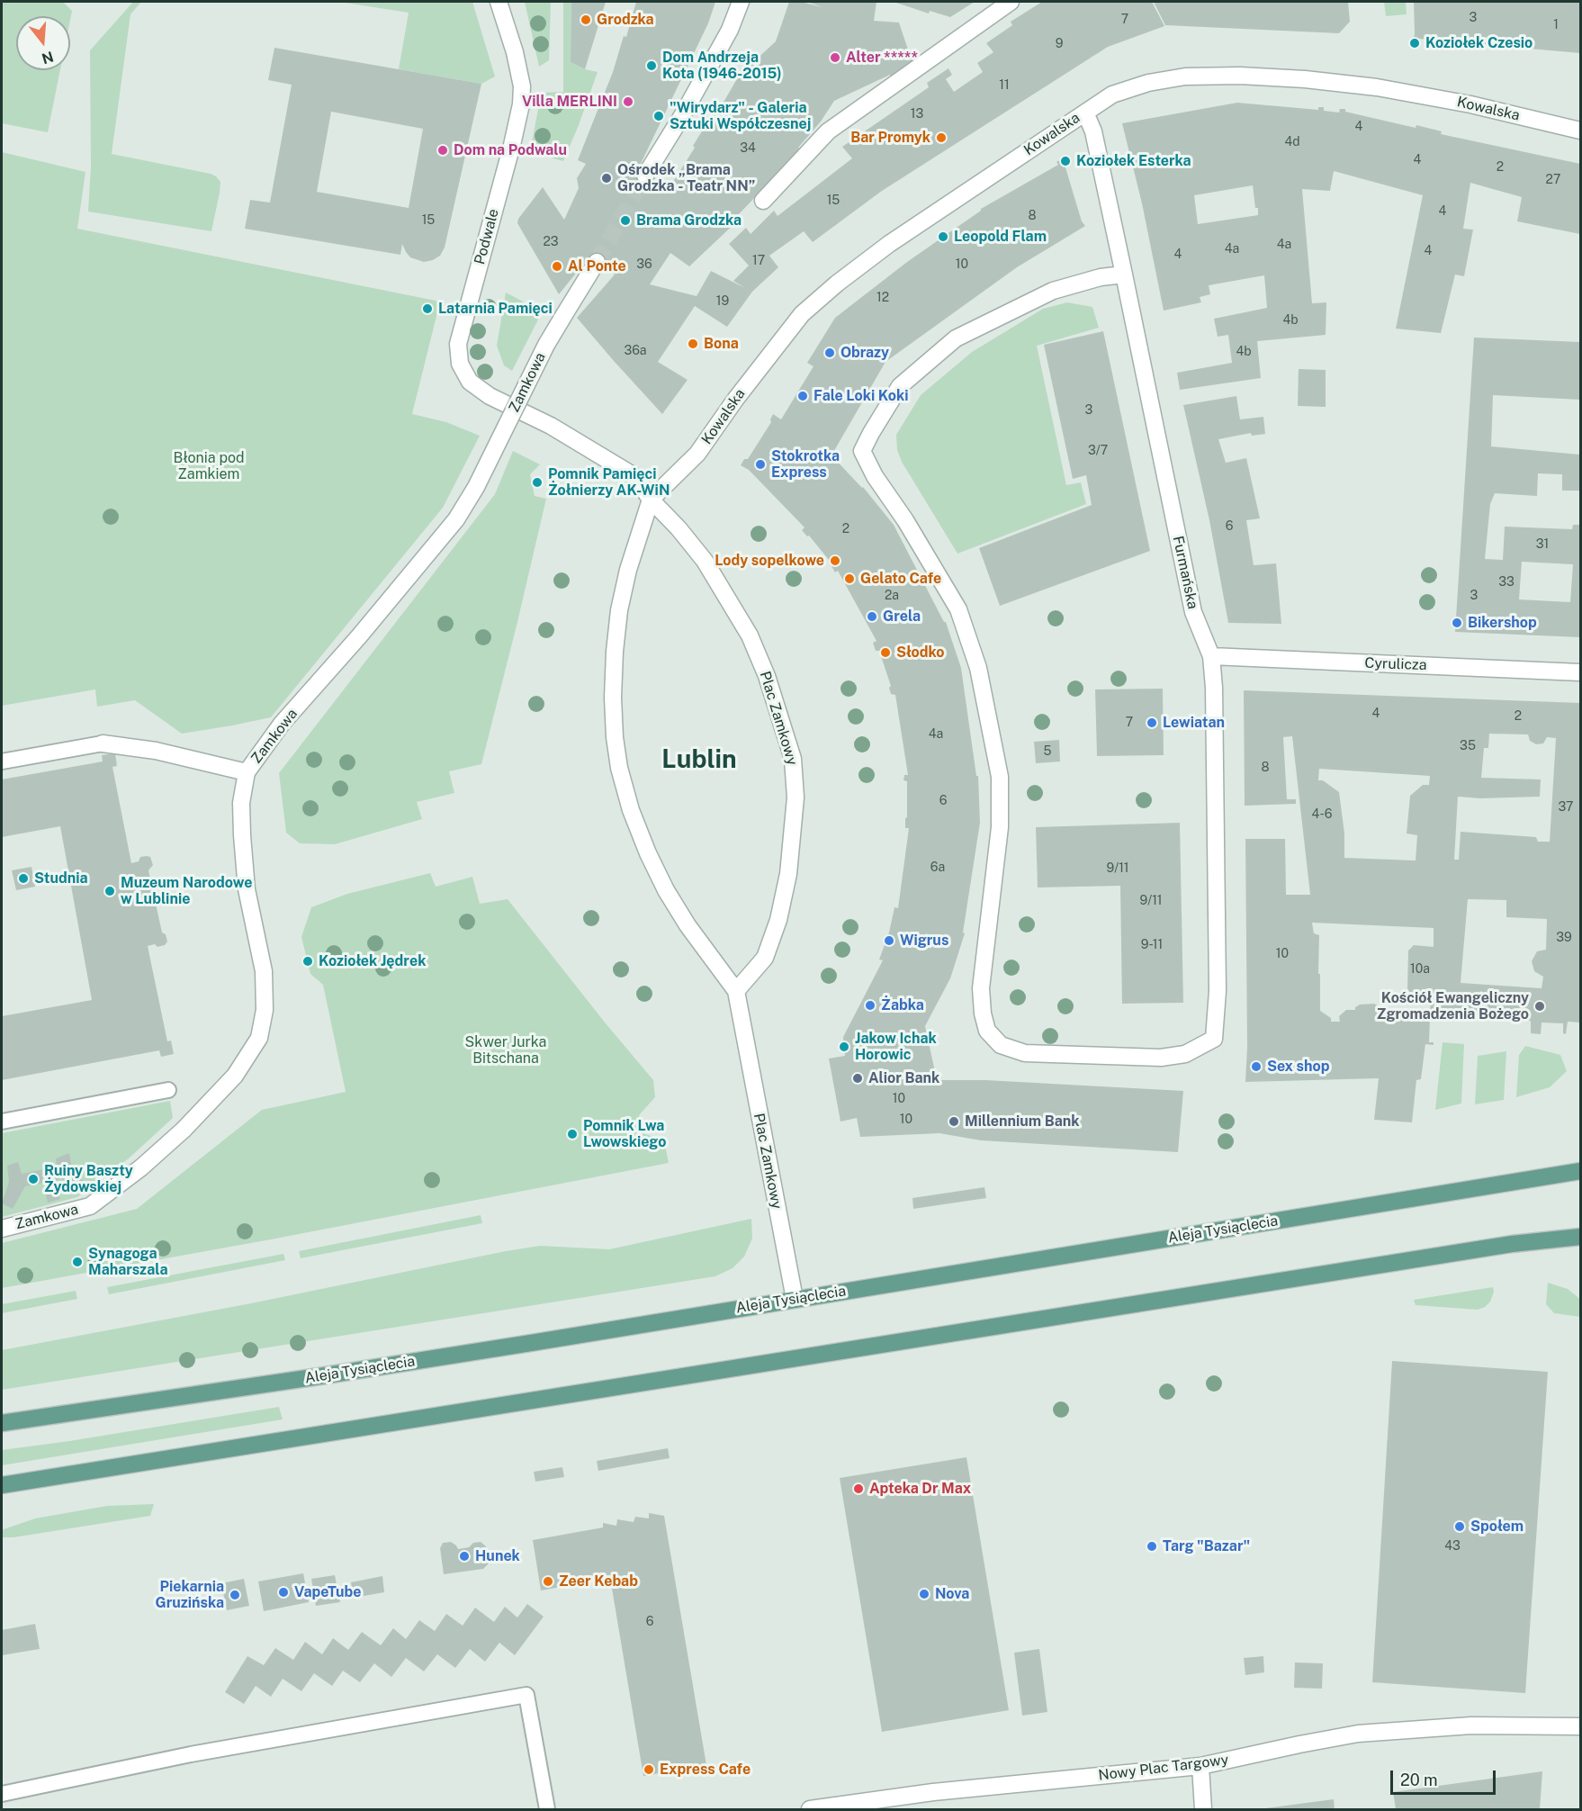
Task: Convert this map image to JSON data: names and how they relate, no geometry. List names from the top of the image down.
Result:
{
  "streets": {
    "main road": ["Aleja Tysiąclecia"],
    "street": [
      "Kowalska",
      "Podwale",
      "Zamkowa",
      "Furmańska",
      "Cyrulicza",
      "Plac Zamkowy",
      "Nowy Plac Targowy"
    ]
  },
  "crossings": [
    ["Kowalska", "Furmańska"],
    ["Kowalska", "Plac Zamkowy"],
    ["Podwale", "Plac Zamkowy"],
    ["Furmańska", "Cyrulicza"],
    ["Plac Zamkowy", "Aleja Tysiąclecia"]
  ],
  "districts": ["Lublin"],
  "parks": ["Błonia pod Zamkiem", "Skwer Jurka Bitschana"],
  "places": [
    "Grodzka",
    "Koziołek Czesio",
    "Alter *****",
    "Dom Andrzeja Kota (1946-2015)",
    "Villa MERLINI",
    "\"Wirydarz\" - Galeria Sztuki Współczesnej",
    "Bar Promyk",
    "Dom na Podwalu",
    "Koziołek Esterka",
    "Ośrodek „Brama Grodzka - Teatr NN”",
    "Brama Grodzka",
    "Leopold Flam",
    "Al Ponte",
    "Latarnia Pamięci",
    "Bona",
    "Obrazy",
    "Fale Loki Koki",
    "Stokrotka Express",
    "Pomnik Pamięci Żołnierzy AK-WiN",
    "Lody sopelkowe",
    "Gelato Cafe",
    "Grela",
    "Bikershop",
    "Słodko",
    "Lewiatan",
    "Studnia",
    "Muzeum Narodowe w Lublinie",
    "Wigrus",
    "Koziołek Jędrek",
    "Żabka",
    "Kościół Ewangeliczny Zgromadzenia Bożego",
    "Jakow Ichak Horowic",
    "Sex shop",
    "Alior Bank",
    "Millennium Bank",
    "Pomnik Lwa Lwowskiego",
    "Ruiny Baszty Żydowskiej",
    "Synagoga Maharszala",
    "Apteka Dr Max",
    "Społem",
    "Targ \"Bazar\"",
    "Hunek",
    "Zeer Kebab",
    "VapeTube",
    "Nova",
    "Piekarnia Gruzińska",
    "Express Cafe"
  ],
  "house_numbers": [
    "3",
    "7",
    "1",
    "9",
    "11",
    "13",
    "4",
    "4d",
    "34",
    "4",
    "2",
    "27",
    "15",
    "4",
    "8",
    "15",
    "23",
    "4a",
    "4a",
    "4",
    "4",
    "17",
    "36",
    "10",
    "12",
    "19",
    "4b",
    "36a",
    "4b",
    "3",
    "3/7",
    "6",
    "2",
    "31",
    "33",
    "2a",
    "3",
    "4",
    "2",
    "7",
    "4a",
    "35",
    "5",
    "8",
    "6",
    "37",
    "4-6",
    "6a",
    "9/11",
    "9/11",
    "39",
    "9-11",
    "10",
    "10a",
    "10",
    "10",
    "43",
    "6"
  ],
  "scale_bar": "20 m",
  "north": "bottom"
}
